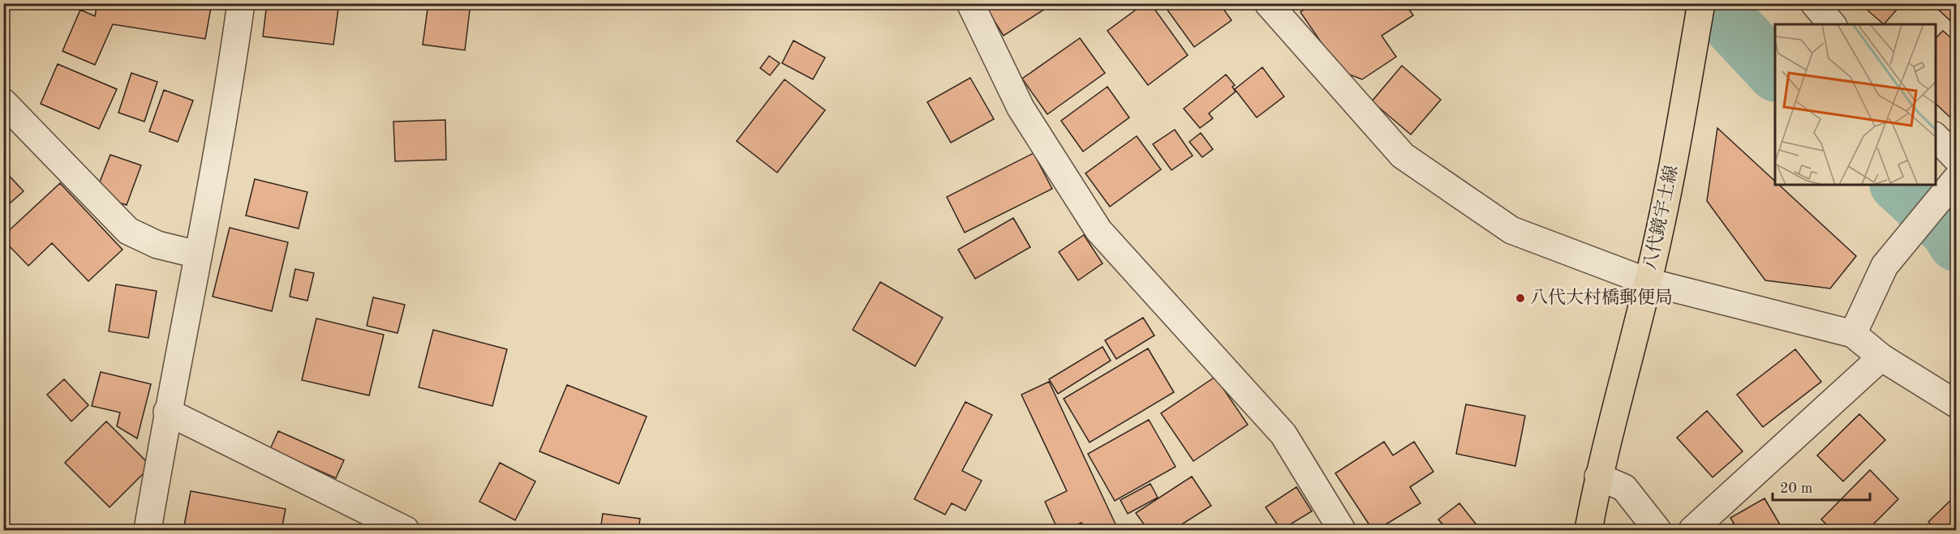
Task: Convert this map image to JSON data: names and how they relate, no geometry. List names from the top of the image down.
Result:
{
  "streets": {
    "main road": ["八代鏡宇土線"]
  },
  "places": ["八代大村橋郵便局"],
  "scale_bar": "20 m"
}
